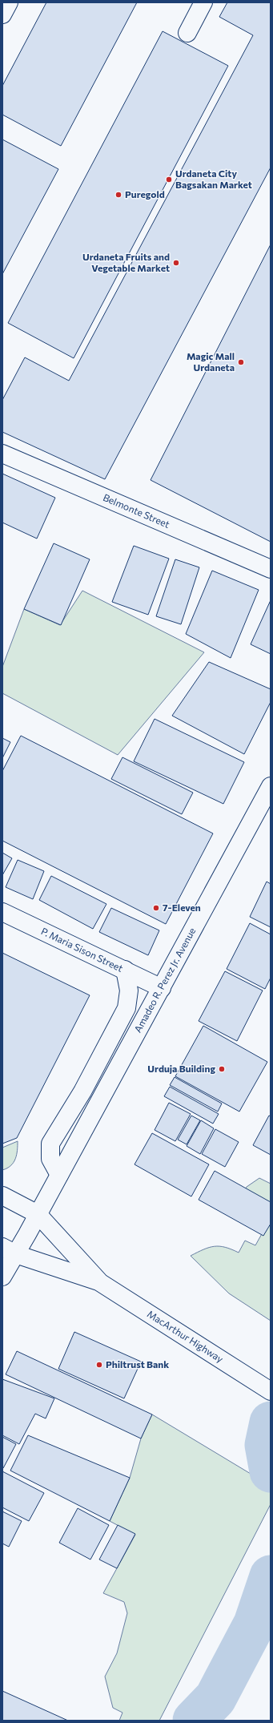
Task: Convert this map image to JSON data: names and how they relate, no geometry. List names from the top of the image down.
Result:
{
  "streets": {
    "main road": [
      "Belmonte Street",
      "P. Maria Sison Street",
      "Amadeo R. Perez Jr. Avenue",
      "MacArthur Highway"
    ]
  },
  "crossings": [
    ["P. Maria Sison Street", "Amadeo R. Perez Jr. Avenue"],
    ["Amadeo R. Perez Jr. Avenue", "MacArthur Highway"]
  ],
  "places": [
    "Urdaneta City Bagsakan Market",
    "Puregold",
    "Urdaneta Fruits and Vegetable Market",
    "Magic Mall Urdaneta",
    "7-Eleven",
    "Urduja Building",
    "Philtrust Bank"
  ]
}
